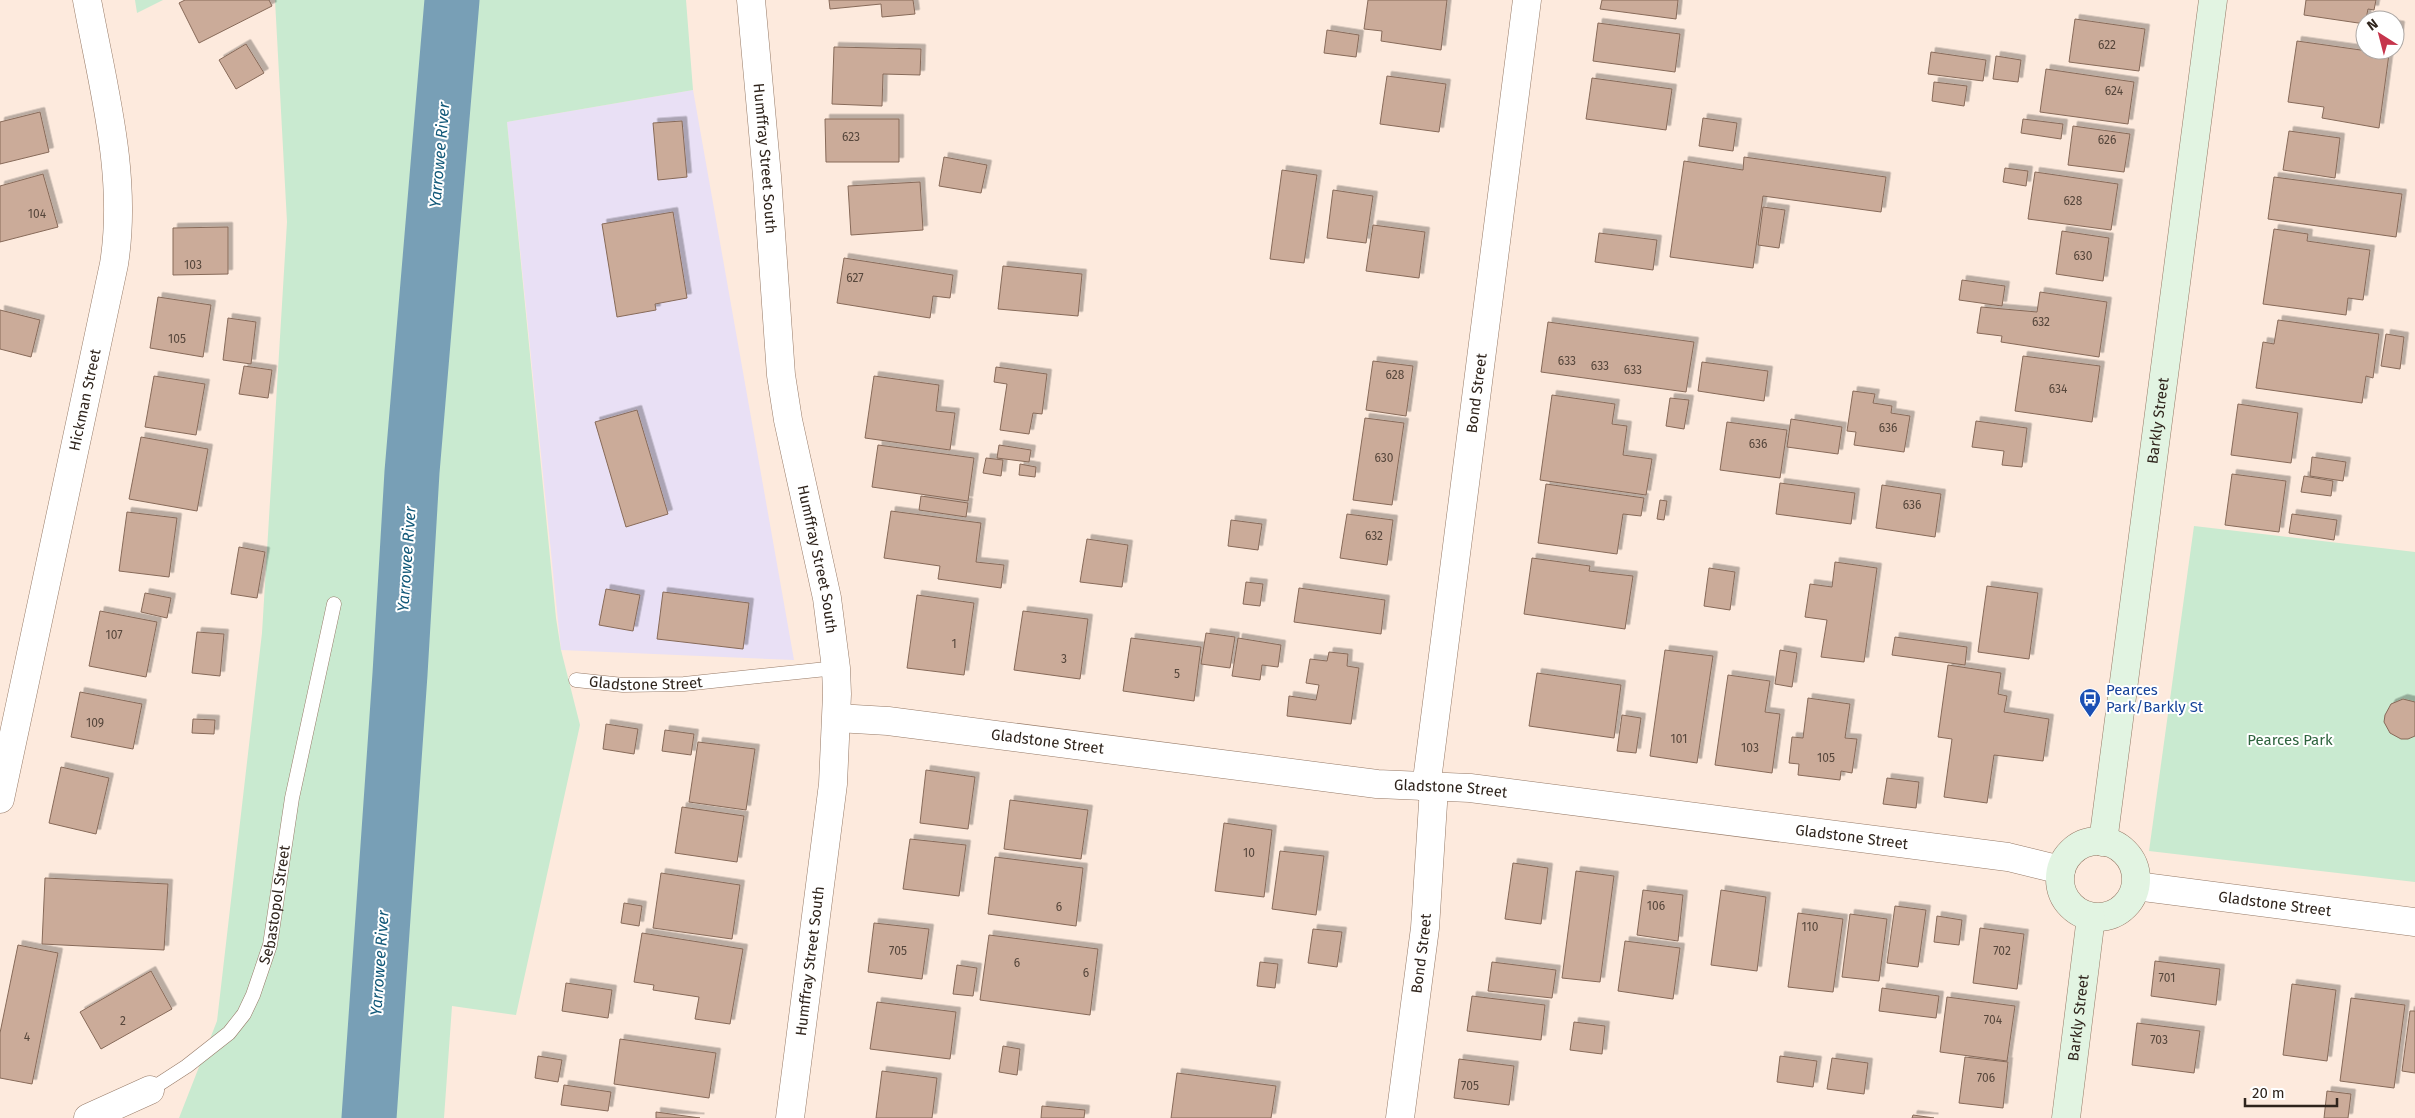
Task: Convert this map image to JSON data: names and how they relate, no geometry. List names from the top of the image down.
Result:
{
  "streets": {
    "main road": ["Barkly Street"],
    "street": [
      "Humffray Street South",
      "Bond Street",
      "Hickman Street",
      "Gladstone Street",
      "Sebastopol Street"
    ]
  },
  "crossings": [
    ["Humffray Street South", "Gladstone Street"],
    ["Bond Street", "Gladstone Street"],
    ["Barkly Street", "Gladstone Street"]
  ],
  "water": ["Yarrowee River"],
  "parks": ["Pearces Park"],
  "places": {
    "bus stop": ["Pearces Park/Barkly St"]
  },
  "house_numbers": [
    "622",
    "624",
    "623",
    "626",
    "628",
    "104",
    "630",
    "103",
    "627",
    "632",
    "105",
    "633",
    "633",
    "633",
    "628",
    "634",
    "636",
    "636",
    "630",
    "636",
    "632",
    "107",
    "1",
    "3",
    "5",
    "109",
    "101",
    "103",
    "105",
    "10",
    "106",
    "6",
    "110",
    "705",
    "702",
    "6",
    "6",
    "701",
    "704",
    "2",
    "4",
    "703",
    "706",
    "705"
  ],
  "scale_bar": "20 m",
  "north": "top left"
}
